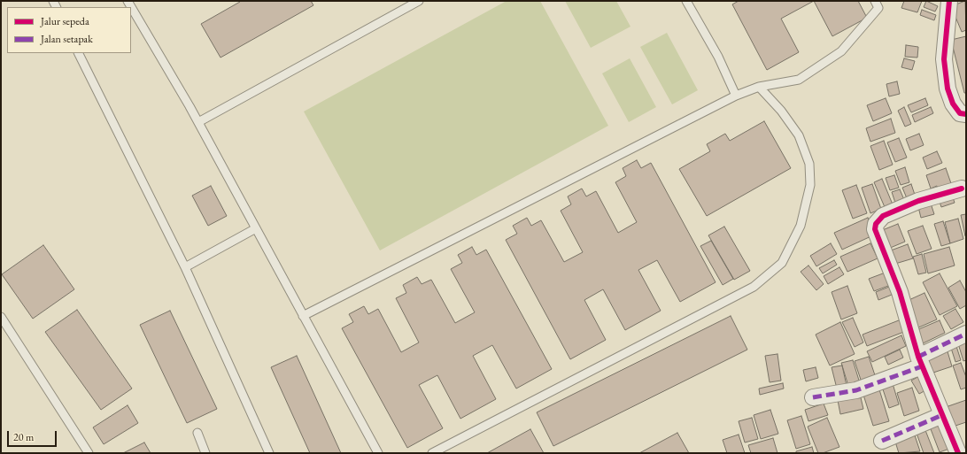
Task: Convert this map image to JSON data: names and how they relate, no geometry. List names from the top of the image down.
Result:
{
  "legend": ["Jalur sepeda", "Jalan setapak"],
  "scale_bar": "20 m"
}
